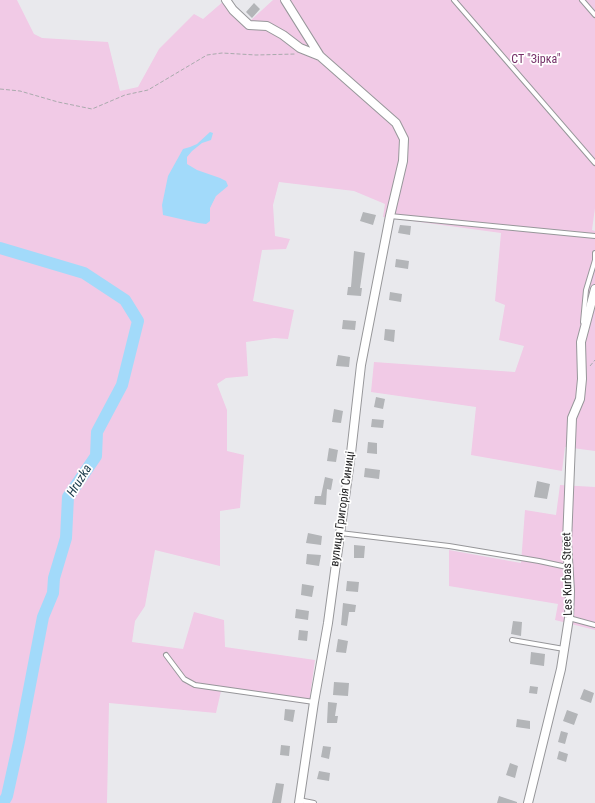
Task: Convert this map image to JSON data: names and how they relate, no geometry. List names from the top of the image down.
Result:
{
  "streets": {
    "street": ["вулиця Григорія Синиці", "Les Kurbas Street"]
  },
  "water": ["Hruzka"],
  "parks": ["СТ \"Зірка\""]
}
